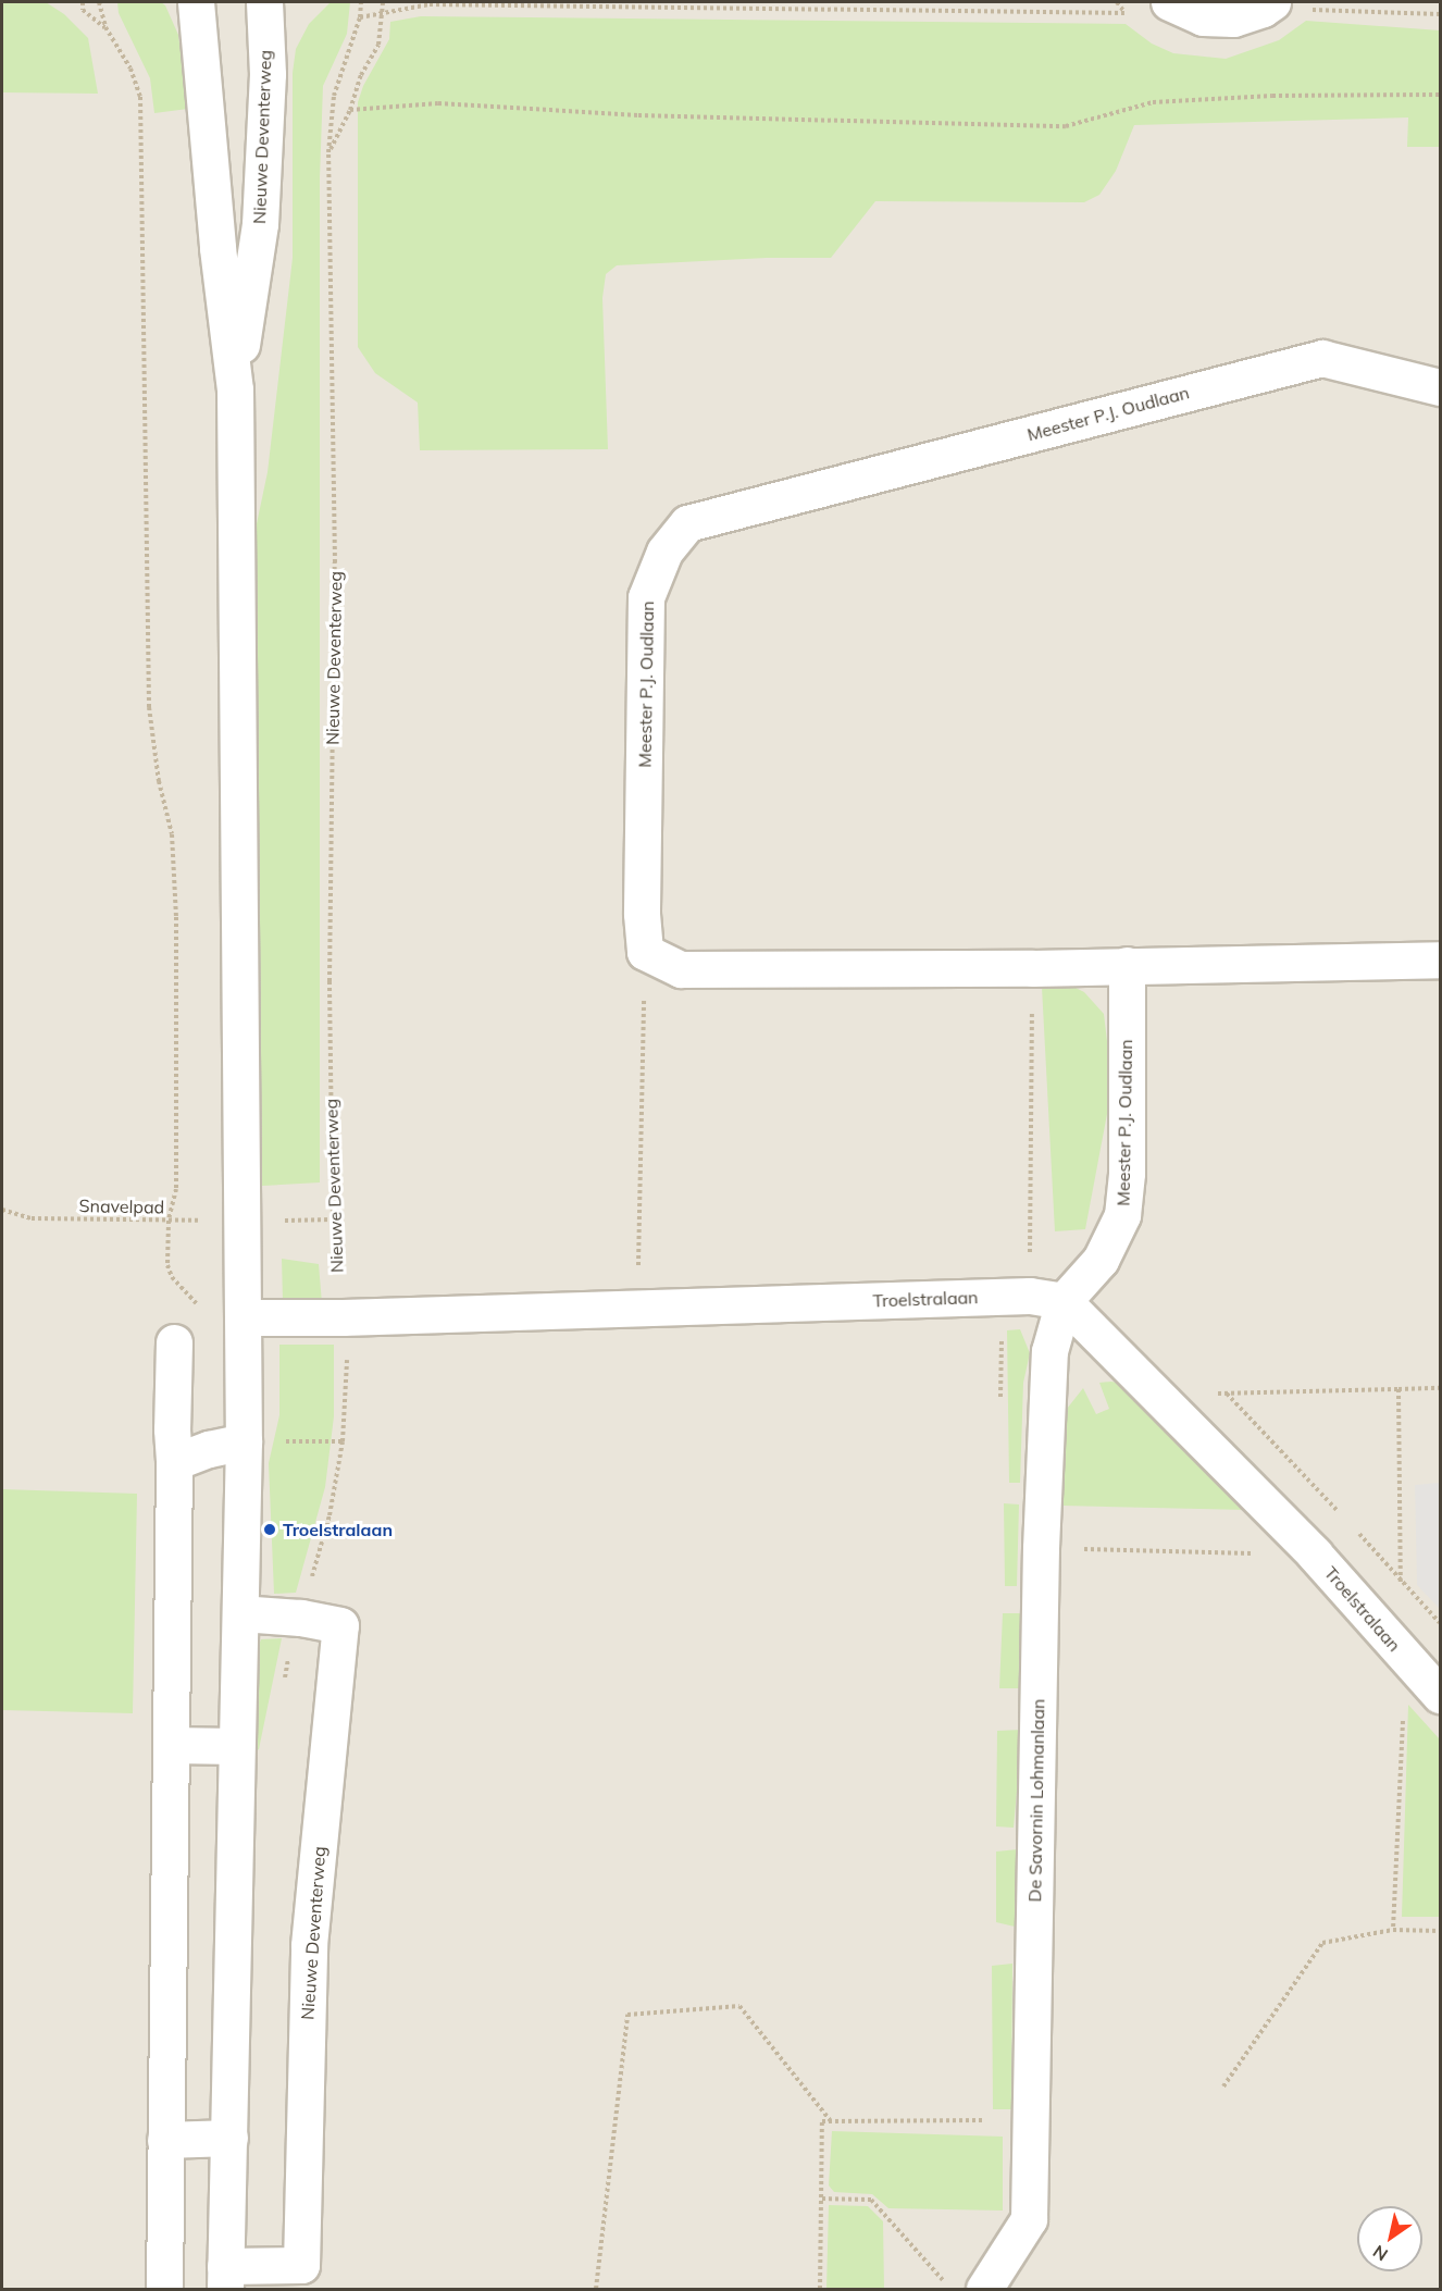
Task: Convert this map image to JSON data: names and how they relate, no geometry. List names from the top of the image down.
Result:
{
  "streets": {
    "street": [
      "Nieuwe Deventerweg",
      "Meester P.J. Oudlaan",
      "Troelstralaan",
      "De Savornin Lohmanlaan"
    ],
    "path": ["Snavelpad"]
  },
  "crossings": [
    ["Nieuwe Deventerweg", "Snavelpad"],
    ["Nieuwe Deventerweg", "Troelstralaan"],
    ["Meester P.J. Oudlaan", "Troelstralaan"],
    ["Meester P.J. Oudlaan", "De Savornin Lohmanlaan"],
    ["Troelstralaan", "De Savornin Lohmanlaan"]
  ],
  "places": ["Troelstralaan"],
  "north": "bottom left"
}
